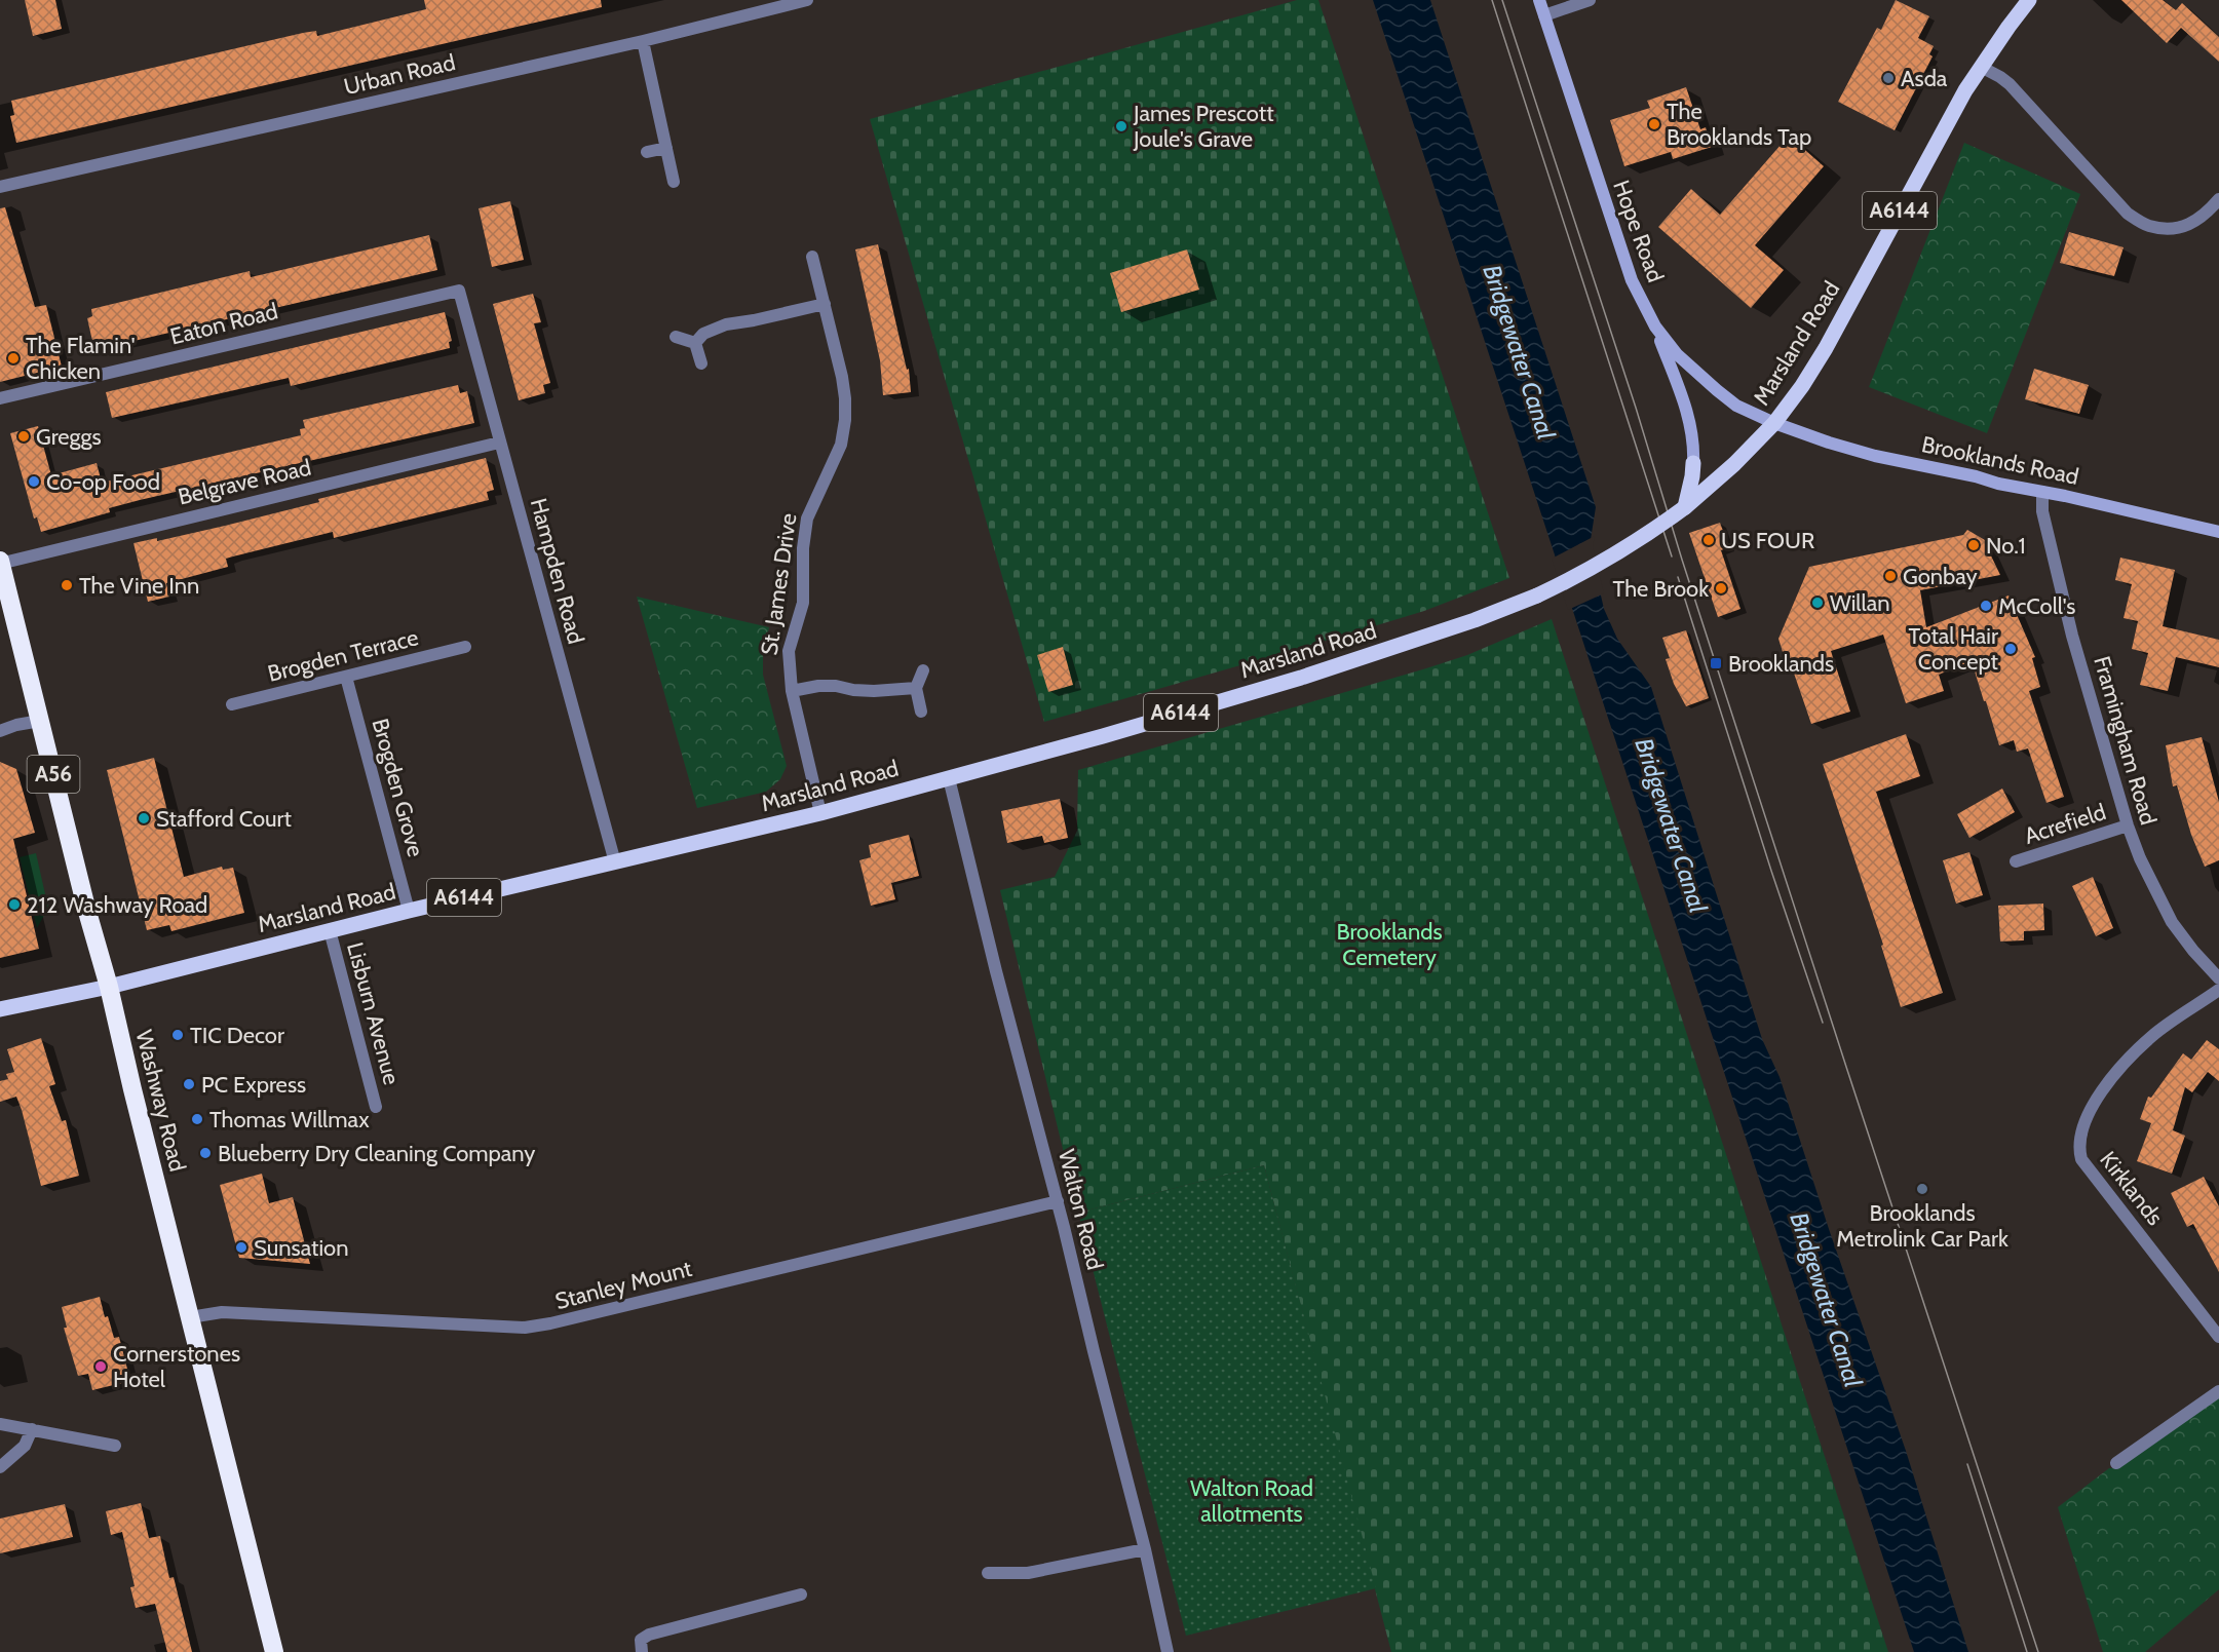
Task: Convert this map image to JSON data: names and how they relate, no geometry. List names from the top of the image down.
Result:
{
  "streets": {
    "highway": ["A56", "Washway Road"],
    "main road": ["A6144", "Marsland Road"],
    "street": [
      "Urban Road",
      "Hope Road",
      "Eaton Road",
      "Brooklands Road",
      "Belgrave Road",
      "Hampden Road",
      "St. James Drive",
      "Brogden Terrace",
      "Framingham Road",
      "Brogden Grove",
      "Acrefield",
      "Lisburn Avenue",
      "Kirklands",
      "Walton Road",
      "Stanley Mount"
    ]
  },
  "crossings": [
    ["A6144", "Marsland Road"],
    ["A6144", "Washway Road"],
    ["Hope Road", "Marsland Road"],
    ["Hope Road", "Brooklands Road"],
    ["Eaton Road", "Hampden Road"],
    ["Marsland Road", "Brooklands Road"],
    ["Marsland Road", "Hampden Road"],
    ["Marsland Road", "St. James Drive"],
    ["Marsland Road", "Brogden Grove"],
    ["Marsland Road", "Lisburn Avenue"],
    ["Marsland Road", "Washway Road"],
    ["Marsland Road", "Walton Road"],
    ["Brooklands Road", "Framingham Road"],
    ["Belgrave Road", "Hampden Road"],
    ["Belgrave Road", "Washway Road"],
    ["Brogden Terrace", "Brogden Grove"],
    ["Framingham Road", "Acrefield"],
    ["Washway Road", "Stanley Mount"],
    ["Walton Road", "Stanley Mount"]
  ],
  "water": ["Bridgewater Canal"],
  "parks": ["Brooklands Cemetery", "Walton Road allotments"],
  "places": {
    "other": [
      "Asda",
      "The Brooklands Tap",
      "James Prescott Joule's Grave",
      "The Flamin' Chicken",
      "Greggs",
      "Co-op Food",
      "US FOUR",
      "No.1",
      "Gonbay",
      "The Vine Inn",
      "The Brook",
      "Willan",
      "McColl's",
      "Total Hair Concept",
      "Stafford Court",
      "212 Washway Road",
      "TIC Decor",
      "PC Express",
      "Thomas Willmax",
      "Blueberry Dry Cleaning Company",
      "Brooklands Metrolink Car Park",
      "Sunsation",
      "Cornerstones Hotel"
    ],
    "transit": ["Brooklands"]
  }
}
